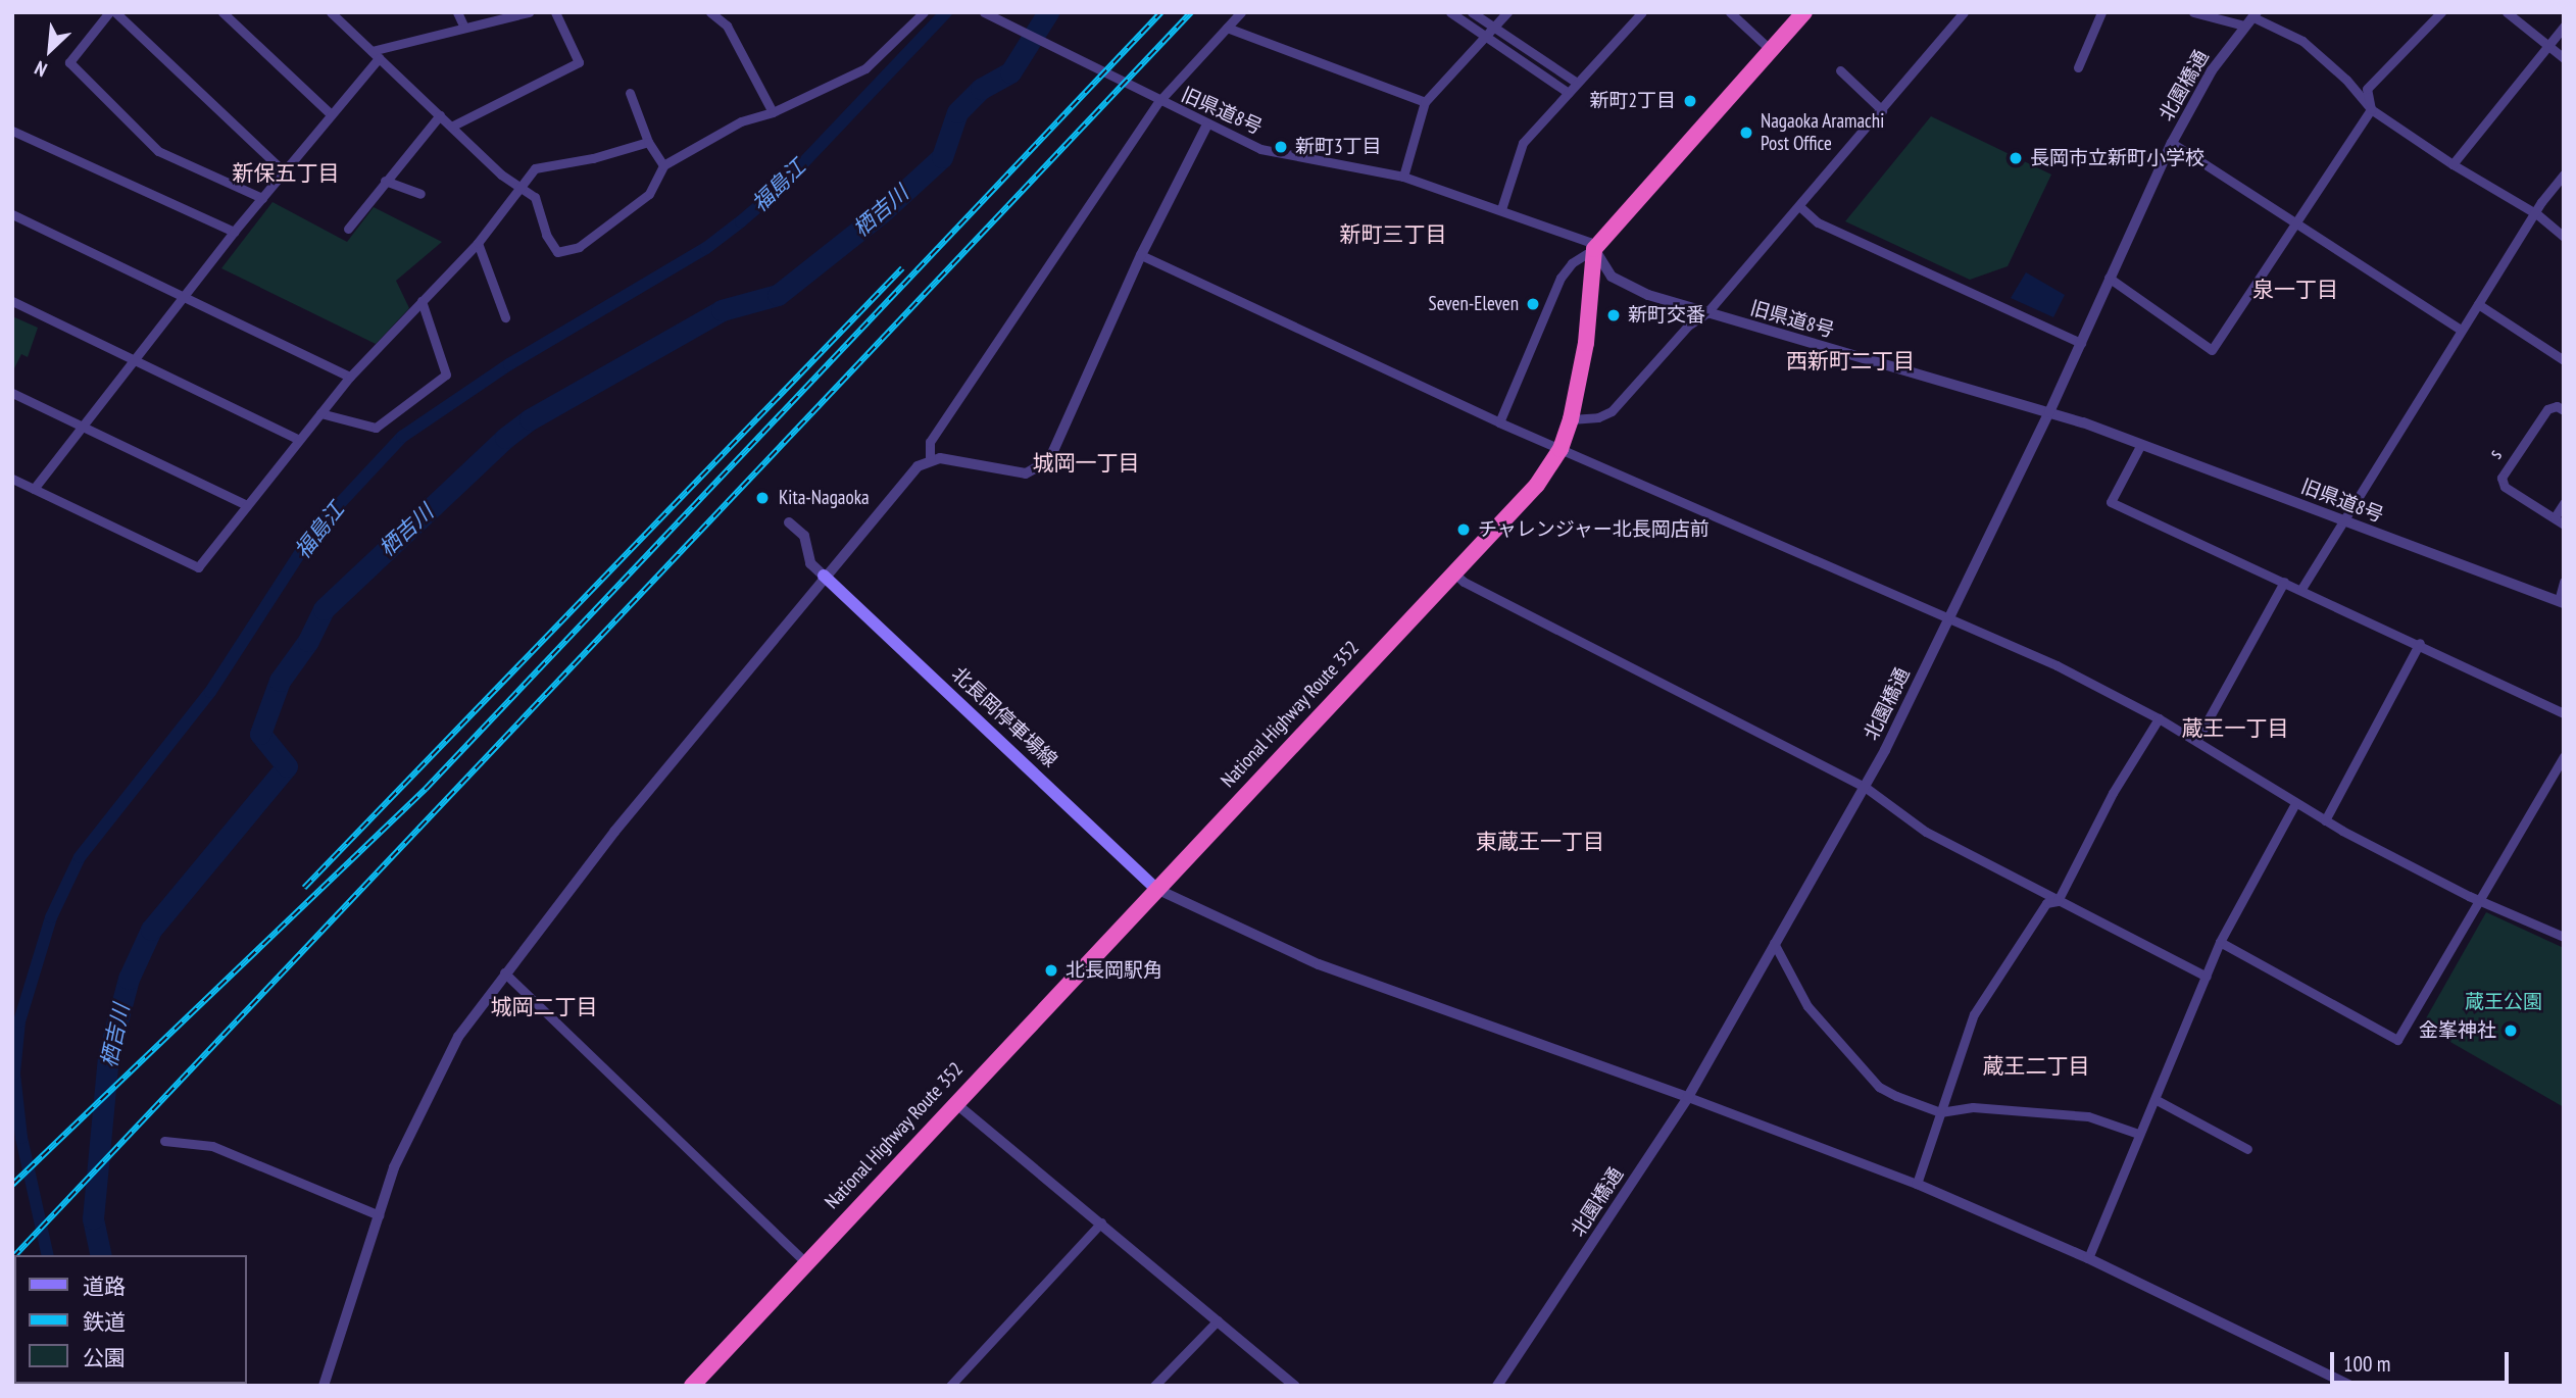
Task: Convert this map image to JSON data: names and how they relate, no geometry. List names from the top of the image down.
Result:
{
  "streets": {
    "highway": ["National Highway Route 352"],
    "main road": ["北長岡停車場線"],
    "street": ["北園橋通", "旧県道8号", "s"]
  },
  "crossings": [
    ["北園橋通", "旧県道8号"],
    ["旧県道8号", "National Highway Route 352"],
    ["National Highway Route 352", "北長岡停車場線"]
  ],
  "districts": [
    "新保五丁目",
    "新町三丁目",
    "泉一丁目",
    "西新町二丁目",
    "城岡一丁目",
    "蔵王一丁目",
    "東蔵王一丁目",
    "城岡二丁目",
    "蔵王二丁目"
  ],
  "water": ["福島江", "栖吉川"],
  "parks": ["蔵王公園"],
  "places": [
    "新町2丁目",
    "Nagaoka Aramachi Post Office",
    "新町3丁目",
    "長岡市立新町小学校",
    "Seven-Eleven",
    "新町交番",
    "Kita-Nagaoka",
    "チャレンジャー北長岡店前",
    "北長岡駅角",
    "金峯神社"
  ],
  "legend": ["道路", "鉄道", "公園"],
  "scale_bar": "100 m",
  "north": "bottom left"
}
